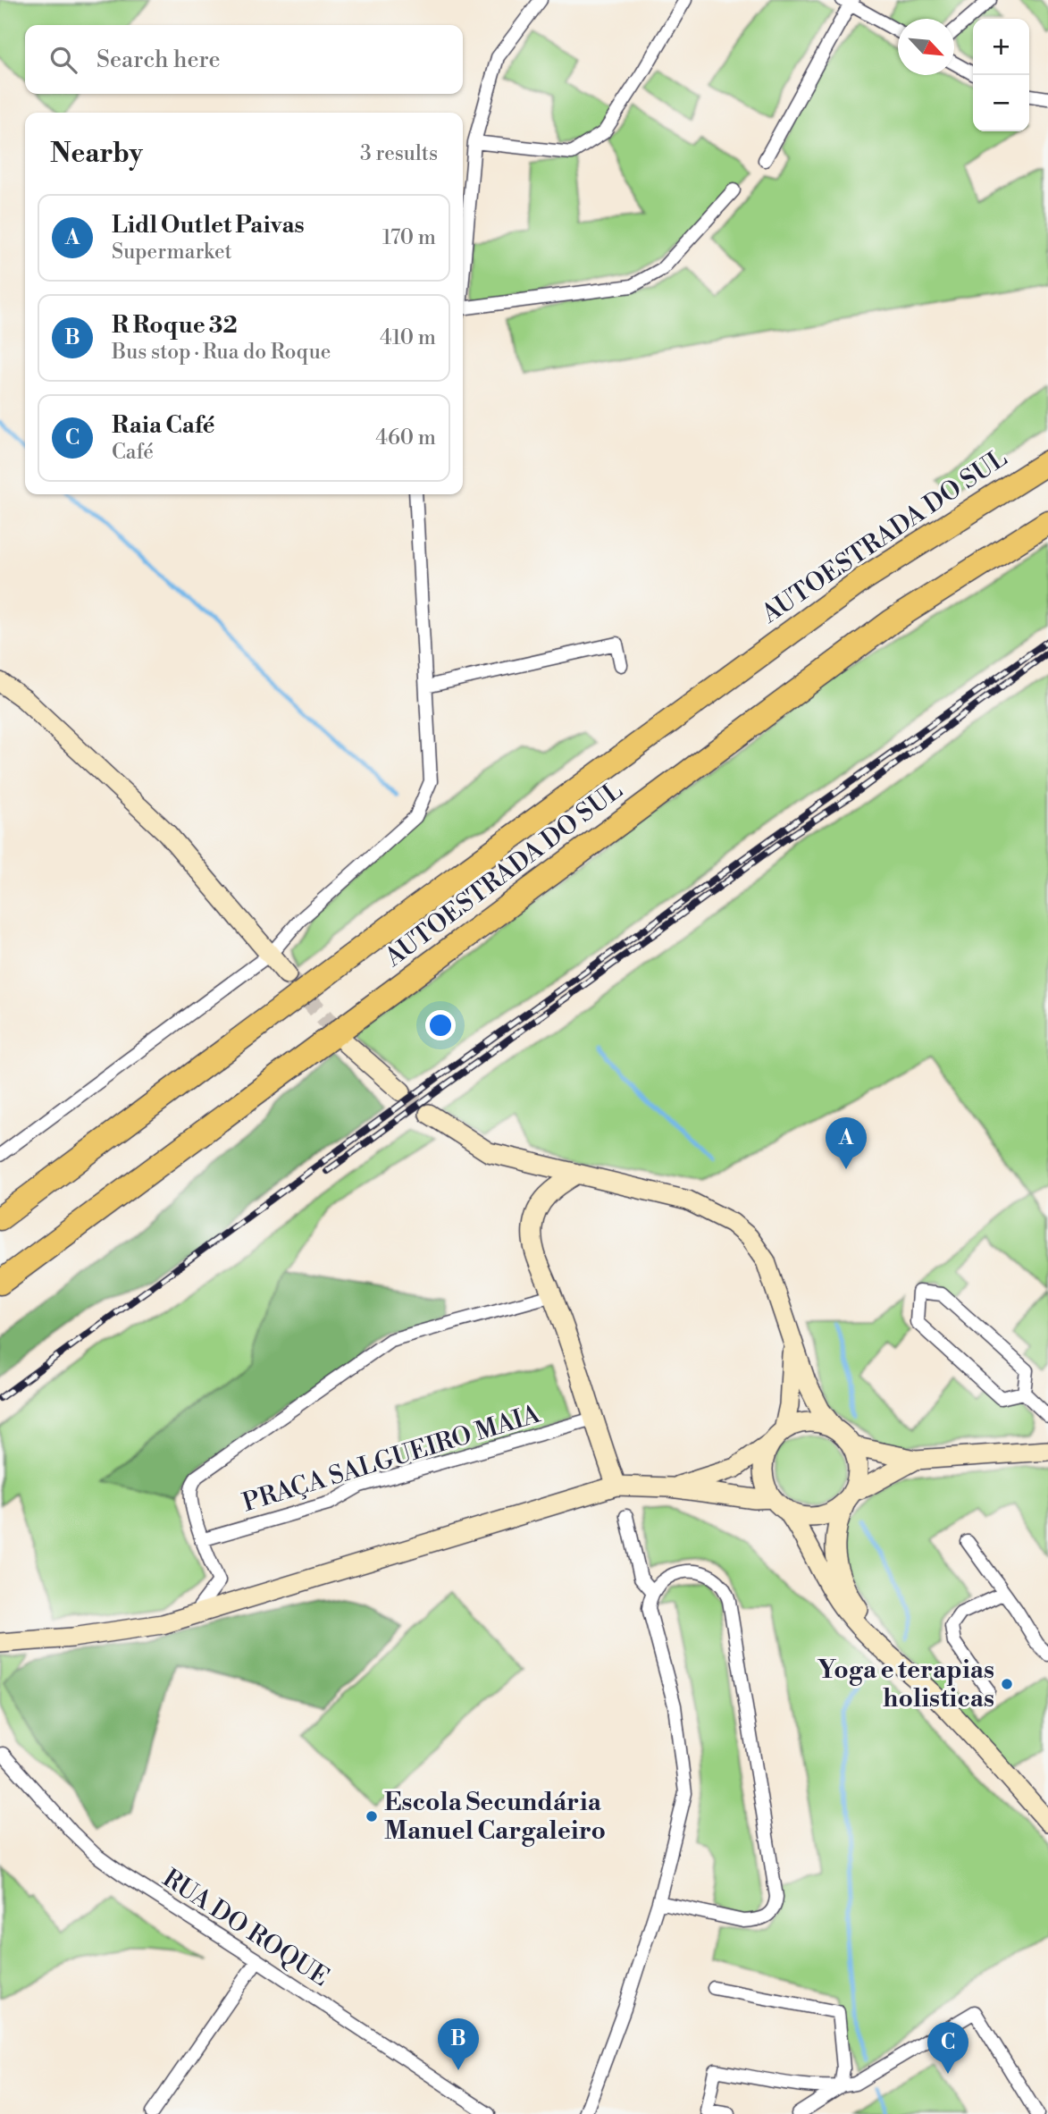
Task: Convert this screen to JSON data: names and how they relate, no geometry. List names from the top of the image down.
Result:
{
  "streets": {
    "highway": ["AUTOESTRADA DO SUL"],
    "street": ["PRAÇA SALGUEIRO MAIA", "RUA DO ROQUE"]
  },
  "places": ["Yoga e terapias holisticas", "Escola Secundária Manuel Cargaleiro"],
  "north": "bottom right",
  "page": {
    "map_buttons": ["+", "−"],
    "search": "Search here",
    "heading": ["Nearby", "3 results"],
    "list": [
      {
        "mark": "A",
        "name": "Lidl Outlet Paivas",
        "note": "Supermarket",
        "value": "170 m"
      },
      {
        "mark": "B",
        "name": "R Roque 32",
        "note": "Bus stop · Rua do Roque",
        "value": "410 m"
      },
      {
        "mark": "C",
        "name": "Raia Café",
        "note": "Café",
        "value": "460 m"
      }
    ],
    "pins": ["A", "B", "C"]
  }
}
